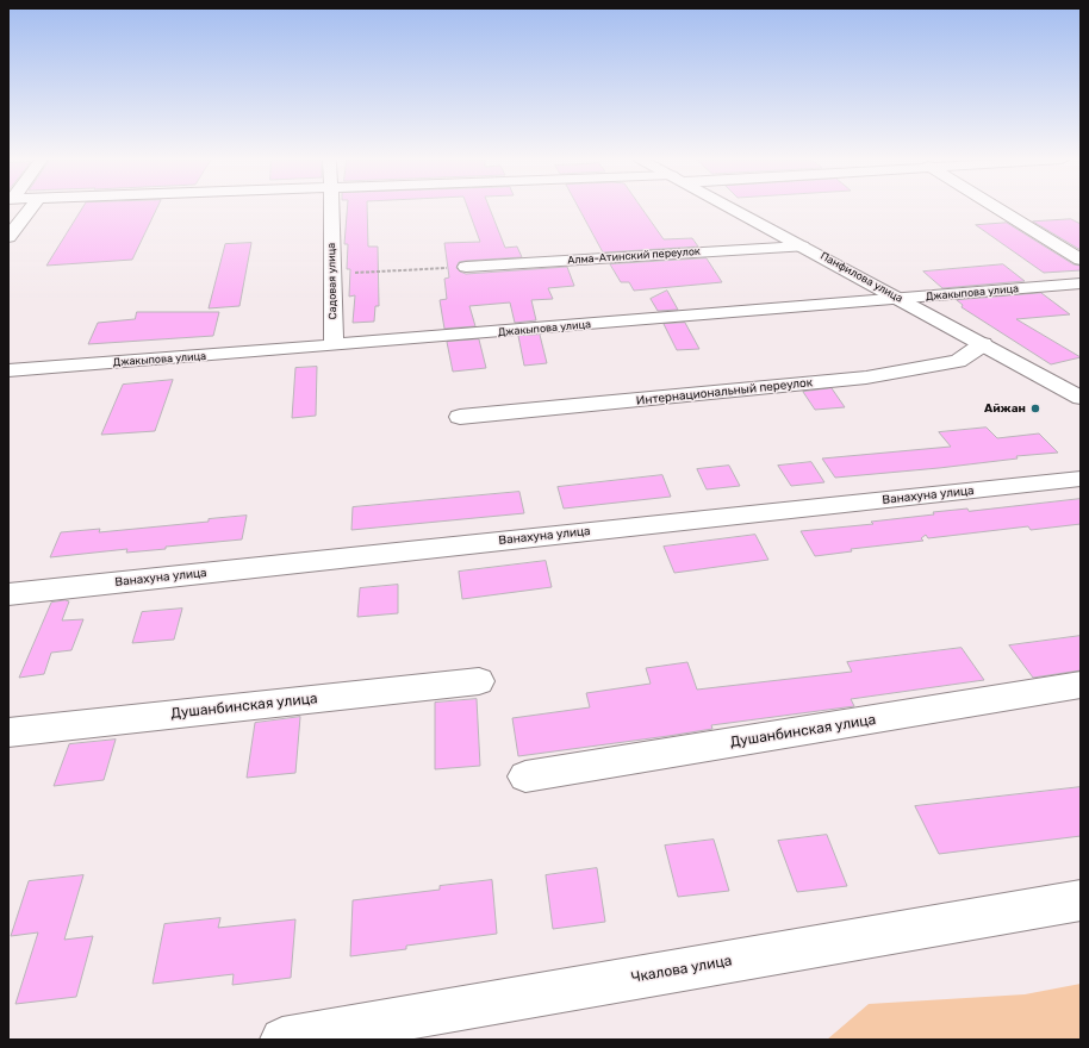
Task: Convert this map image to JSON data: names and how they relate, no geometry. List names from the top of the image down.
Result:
{
  "streets": {
    "street": [
      "Алма-Атинский переулок",
      "Панфилова улица",
      "Садовая улица",
      "Джакыпова улица",
      "Интернациональный переулок",
      "Ванахуна улица",
      "Душанбинская улица",
      "Чкалова улица"
    ]
  },
  "crossings": [
    ["Алма-Атинский переулок", "Панфилова улица"],
    ["Панфилова улица", "Джакыпова улица"],
    ["Панфилова улица", "Интернациональный переулок"],
    ["Садовая улица", "Джакыпова улица"]
  ],
  "places": ["Айжан"]
}
